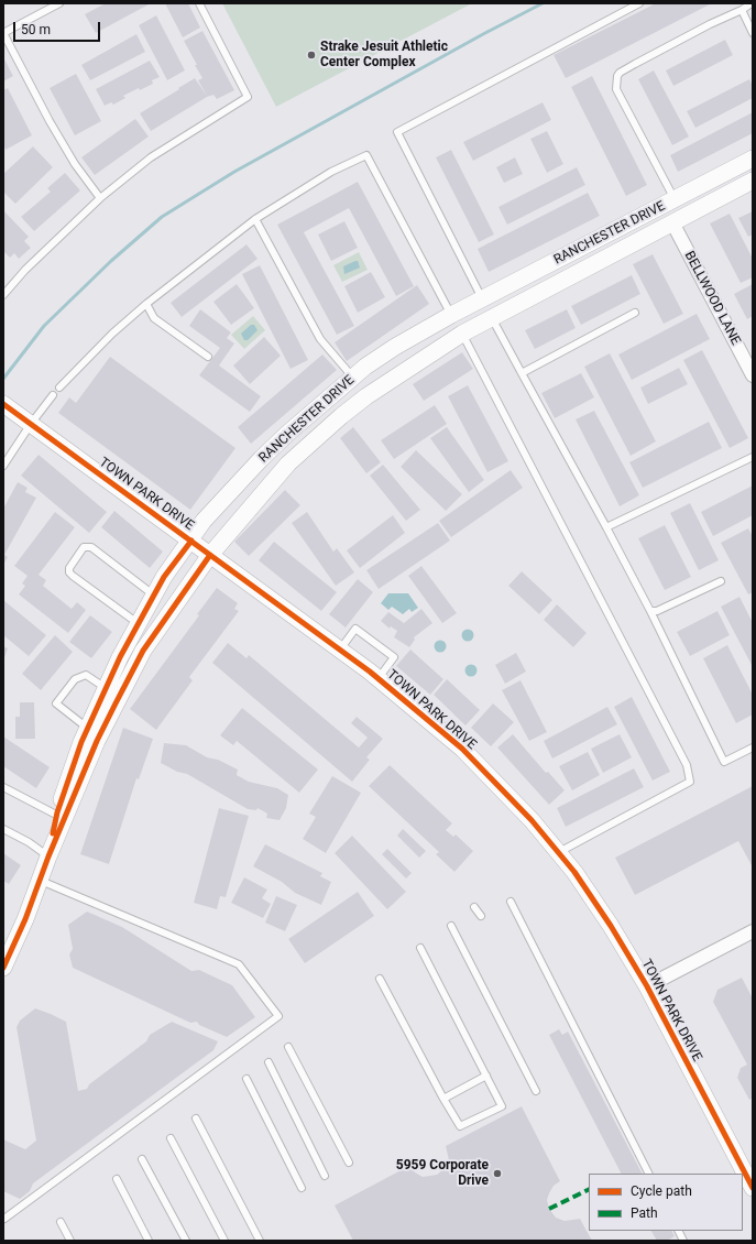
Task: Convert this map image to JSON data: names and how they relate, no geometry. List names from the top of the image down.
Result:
{
  "streets": {
    "street": ["RANCHESTER DRIVE", "BELLWOOD LANE", "TOWN PARK DRIVE"]
  },
  "crossings": [
    ["RANCHESTER DRIVE", "BELLWOOD LANE"],
    ["RANCHESTER DRIVE", "TOWN PARK DRIVE"]
  ],
  "places": ["Strake Jesuit Athletic Center Complex", "5959 Corporate Drive"],
  "legend": ["Cycle path", "Path"],
  "scale_bar": "50 m"
}
